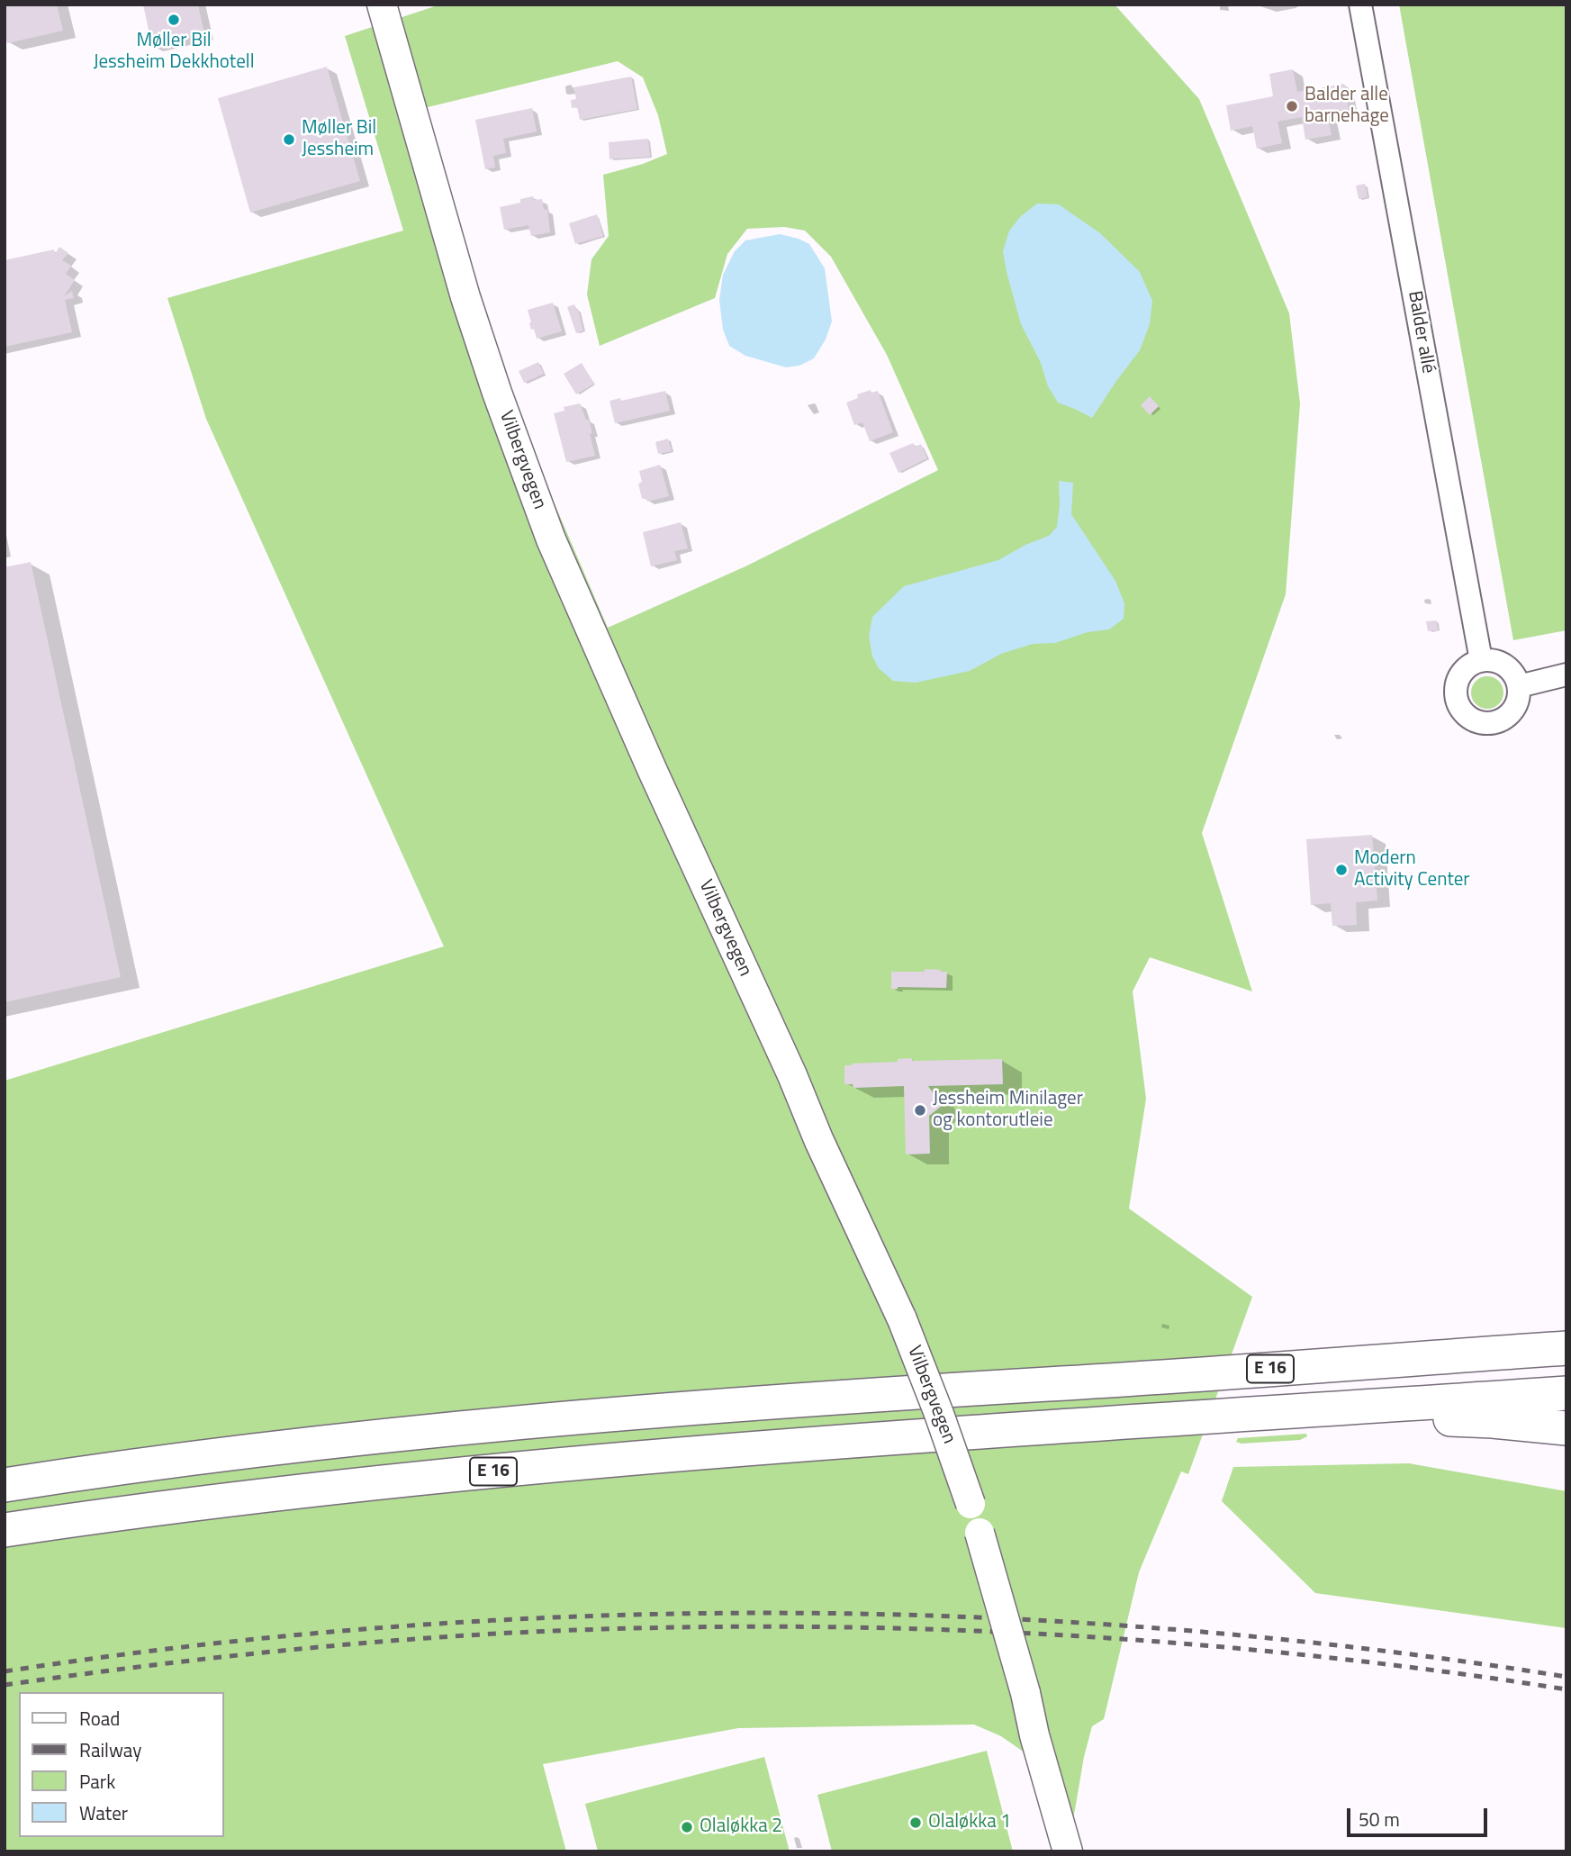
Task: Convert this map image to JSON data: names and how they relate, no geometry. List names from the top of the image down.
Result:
{
  "streets": {
    "highway": ["E 16"],
    "main road": ["Vilbergvegen"],
    "street": ["Balder allé"]
  },
  "places": [
    "Møller Bil Jessheim Dekkhotell",
    "Balder alle barnehage",
    "Møller Bil Jessheim",
    "Modern Activity Center",
    "Jessheim Minilager og kontorutleie",
    "Olaløkka 1",
    "Olaløkka 2"
  ],
  "legend": [
    "Road",
    "Railway",
    "Park",
    "Water"
  ],
  "scale_bar": "50 m"
}
